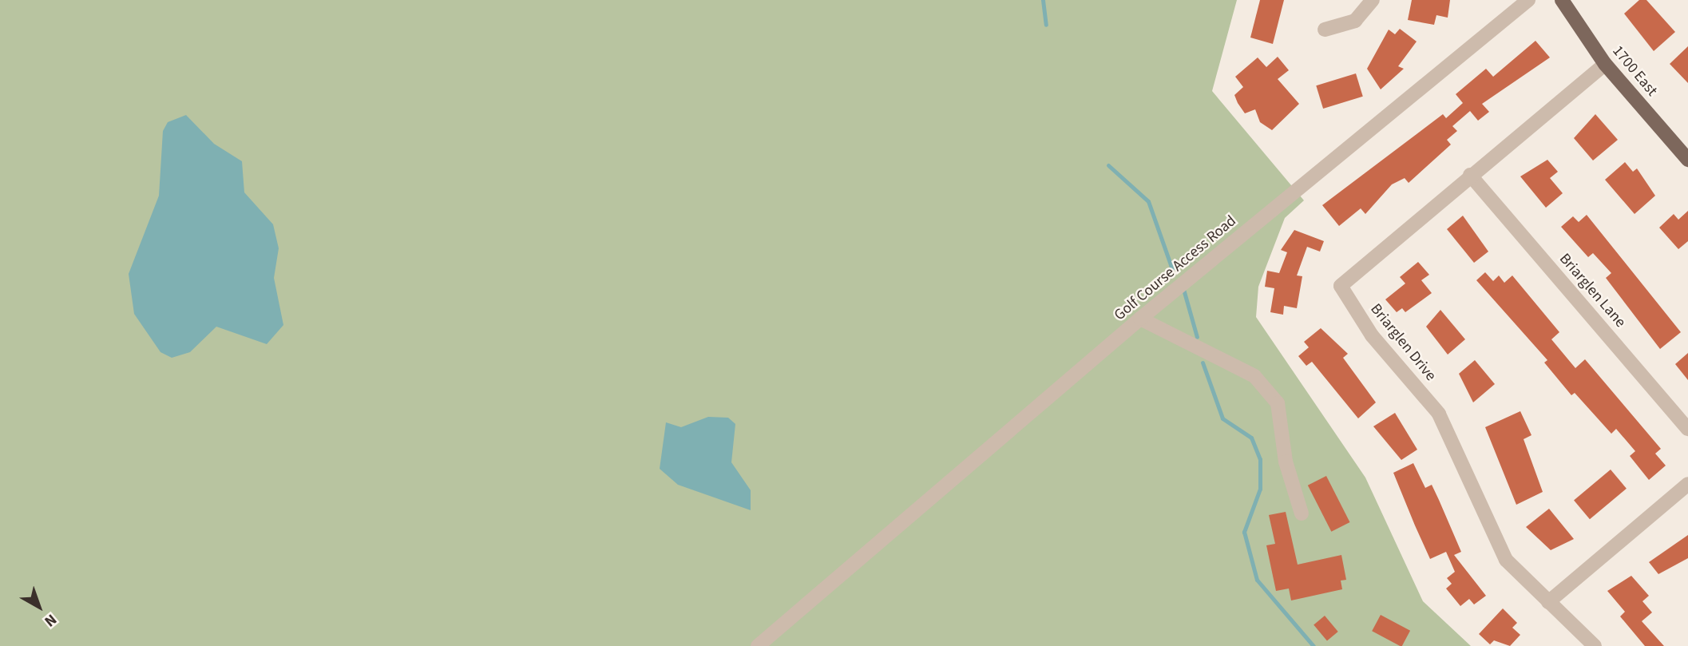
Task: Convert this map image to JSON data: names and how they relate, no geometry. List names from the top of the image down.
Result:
{
  "streets": {
    "main road": ["1700 East"],
    "street": ["Golf Course Access Road", "Briarglen Lane", "Briarglen Drive"]
  },
  "crossings": [
    ["1700 East", "Briarglen Drive"],
    ["Briarglen Lane", "Briarglen Drive"]
  ],
  "north": "bottom right"
}
